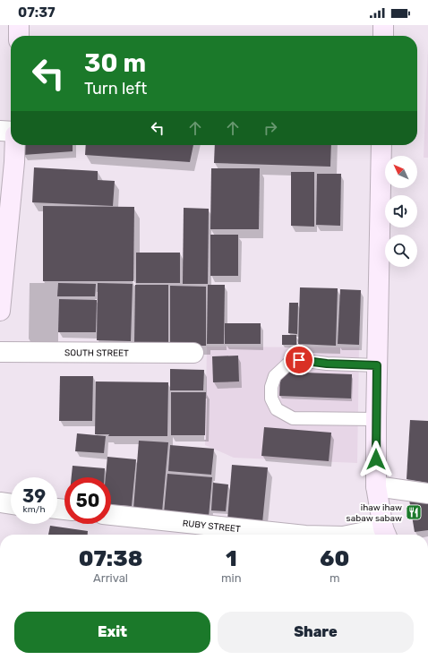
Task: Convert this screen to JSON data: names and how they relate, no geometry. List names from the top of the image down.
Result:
{
  "streets": {
    "street": ["SOUTH STREET", "RUBY STREET"]
  },
  "places": {
    "restaurant": ["ihaw ihaw sabaw sabaw"]
  },
  "north": "top left",
  "page": {
    "status": "07:37",
    "turn": ["30 m", "Turn left"],
    "speed": "39 km/h",
    "limit": "50",
    "eta": [
      "07:38",
      "Arrival",
      "1",
      "min",
      "60",
      "m"
    ],
    "buttons": ["Exit", "Share"]
  }
}
